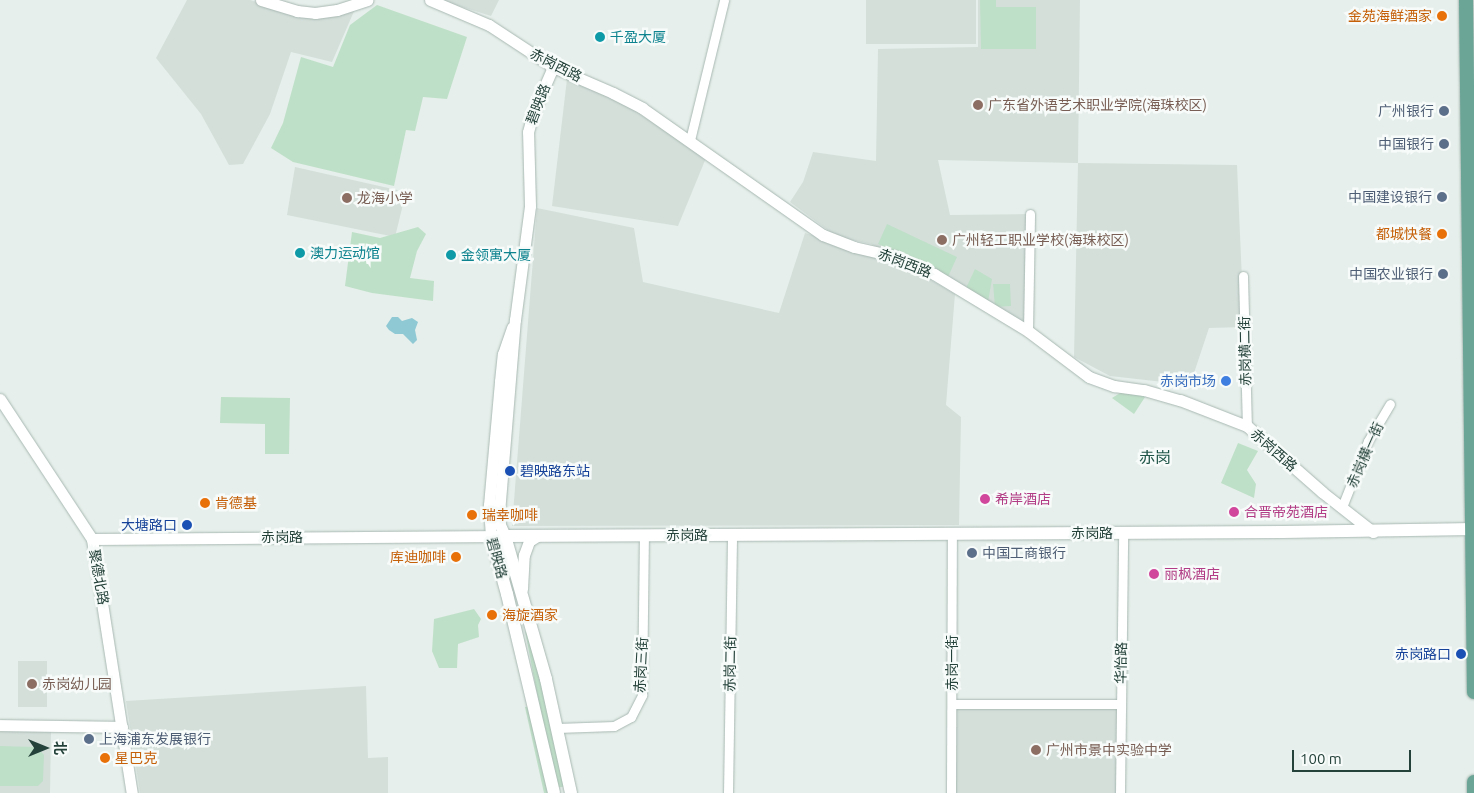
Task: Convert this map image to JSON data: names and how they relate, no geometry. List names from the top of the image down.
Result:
{
  "streets": {
    "main road": ["碧映路", "赤岗路"],
    "street": [
      "赤岗西路",
      "赤岗横二街",
      "赤岗横一街",
      "聚德北路",
      "赤岗一街",
      "华怡路",
      "赤岗二街",
      "赤岗三街"
    ]
  },
  "crossings": [
    ["赤岗西路", "碧映路"],
    ["赤岗西路", "赤岗横二街"],
    ["赤岗西路", "赤岗横一街"],
    ["赤岗西路", "赤岗路"],
    ["碧映路", "赤岗路"],
    ["碧映路", "赤岗三街"],
    ["赤岗路", "聚德北路"],
    ["赤岗路", "赤岗一街"],
    ["赤岗路", "华怡路"],
    ["赤岗路", "赤岗二街"],
    ["赤岗路", "赤岗三街"]
  ],
  "districts": ["赤岗"],
  "places": [
    "金苑海鲜酒家",
    "千盈大厦",
    "广东省外语艺术职业学院(海珠校区)",
    "广州银行",
    "中国银行",
    "中国建设银行",
    "龙海小学",
    "都城快餐",
    "广州轻工职业学校(海珠校区)",
    "澳力运动馆",
    "金领寓大厦",
    "中国农业银行",
    "赤岗市场",
    "碧映路东站",
    "希岸酒店",
    "肯德基",
    "合晋帝苑酒店",
    "瑞幸咖啡",
    "大塘路口",
    "中国工商银行",
    "库迪咖啡",
    "丽枫酒店",
    "海旋酒家",
    "赤岗路口",
    "赤岗幼儿园",
    "上海浦东发展银行",
    "广州市景中实验中学",
    "星巴克"
  ],
  "scale_bar": "100 m",
  "north": "right"
}
